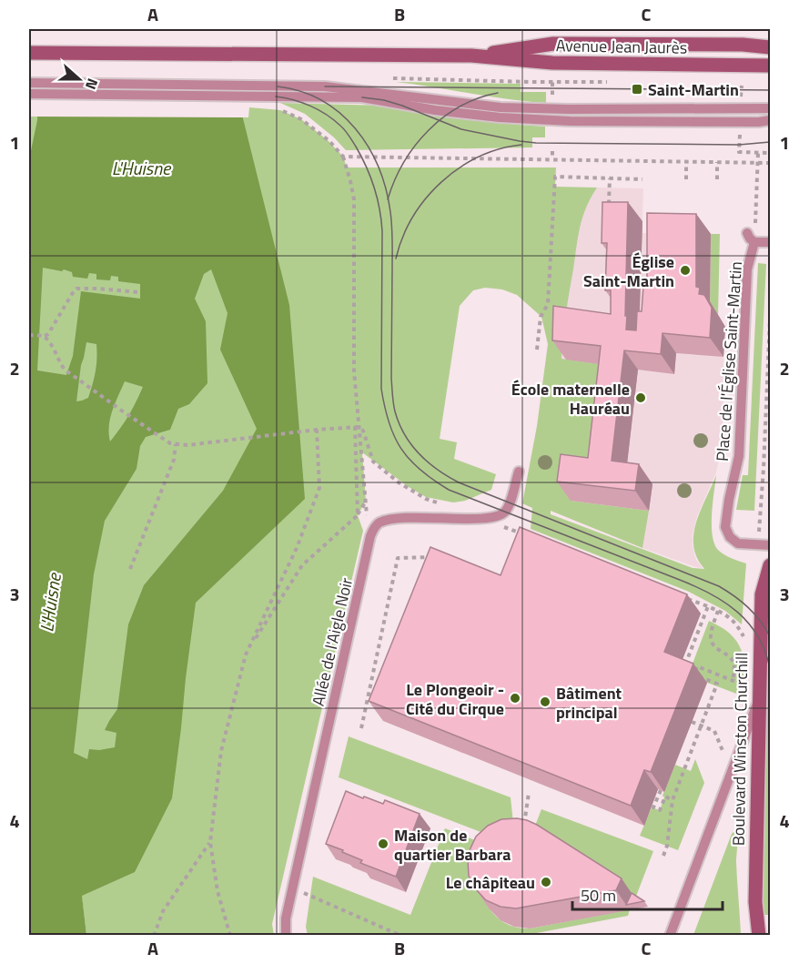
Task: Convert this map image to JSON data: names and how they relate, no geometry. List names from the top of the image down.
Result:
{
  "streets": {
    "main road": ["Avenue Jean Jaurès", "Boulevard Winston Churchill"],
    "lane": ["Place de l'Église Saint-Martin", "Allée de l'Aigle Noir"]
  },
  "water": ["L'Huisne"],
  "places": {
    "transit": ["Saint-Martin"],
    "other": [
      "Église Saint-Martin",
      "École maternelle Hauréau",
      "Le Plongeoir - Cité du Cirque",
      "Bâtiment principal",
      "Maison de quartier Barbara",
      "Le châpiteau"
    ]
  },
  "scale_bar": "50 m",
  "north": "right",
  "grid": {
    "columns": ["A", "B", "C"],
    "rows": [
      "1",
      "2",
      "3",
      "4"
    ]
  }
}
